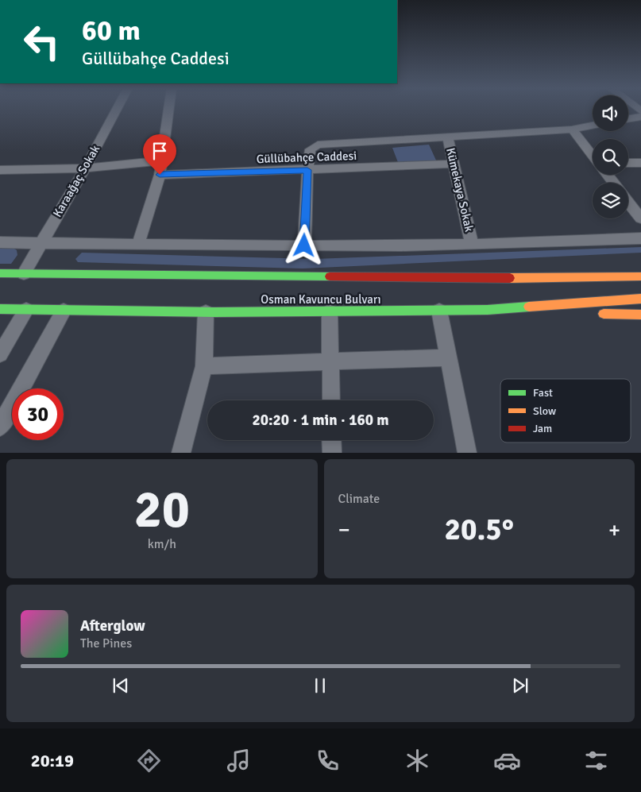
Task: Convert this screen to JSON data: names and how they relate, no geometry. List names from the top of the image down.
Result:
{
  "streets": {
    "highway": ["Osman Kavuncu Bulvarı"],
    "street": ["Güllübahçe Caddesi", "Karaağaç Sokak", "Kümekaya Sokak"]
  },
  "crossings": [
    ["Güllübahçe Caddesi", "Kümekaya Sokak"],
    ["Karaağaç Sokak", "Osman Kavuncu Bulvarı"]
  ],
  "legend": ["Fast", "Slow", "Jam"],
  "page": {
    "turn": ["60 m", "Güllübahçe Caddesi"],
    "limit": "30",
    "trip": "20:20 · 1 min · 160 m",
    "tile": [
      ["20", "km/h"],
      "Climate"
    ],
    "heat": ["−", "20.5°", "+"],
    "song": ["Afterglow", "The Pines"],
    "tabs": "20:19"
  }
}
